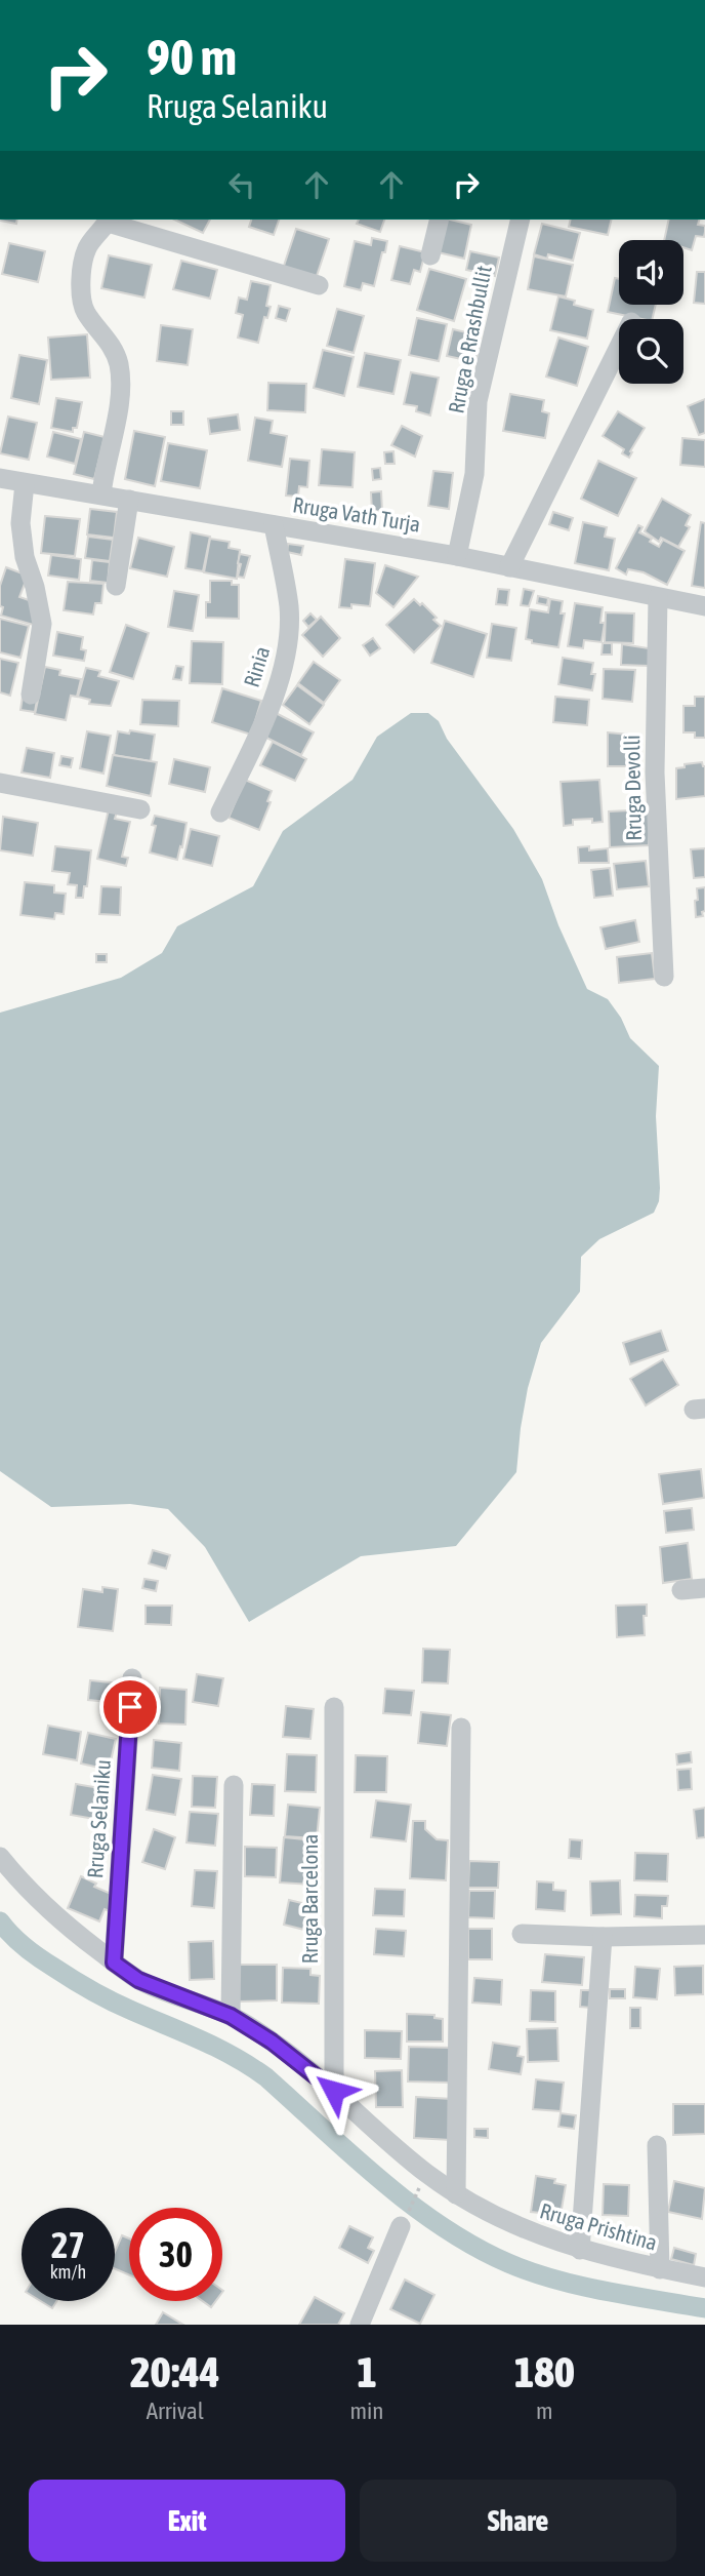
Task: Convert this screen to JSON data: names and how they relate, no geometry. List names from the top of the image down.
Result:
{
  "streets": {
    "street": [
      "Rruga e Rrashbullit",
      "Rruga Vath Turja",
      "Rinia",
      "Rruga Devolli",
      "Rruga Selaniku",
      "Rruga Barcelona",
      "Rruga Prishtina"
    ]
  },
  "crossings": [
    ["Rruga e Rrashbullit", "Rruga Vath Turja"],
    ["Rruga Vath Turja", "Rinia"],
    ["Rruga Vath Turja", "Rruga Devolli"],
    ["Rruga Selaniku", "Rruga Prishtina"],
    ["Rruga Barcelona", "Rruga Prishtina"]
  ],
  "page": {
    "turn": ["90 m", "Rruga Selaniku"],
    "speed": "27 km/h",
    "limit": "30",
    "eta": [
      "20:44",
      "Arrival",
      "1",
      "min",
      "180",
      "m"
    ],
    "buttons": ["Exit", "Share"]
  }
}
